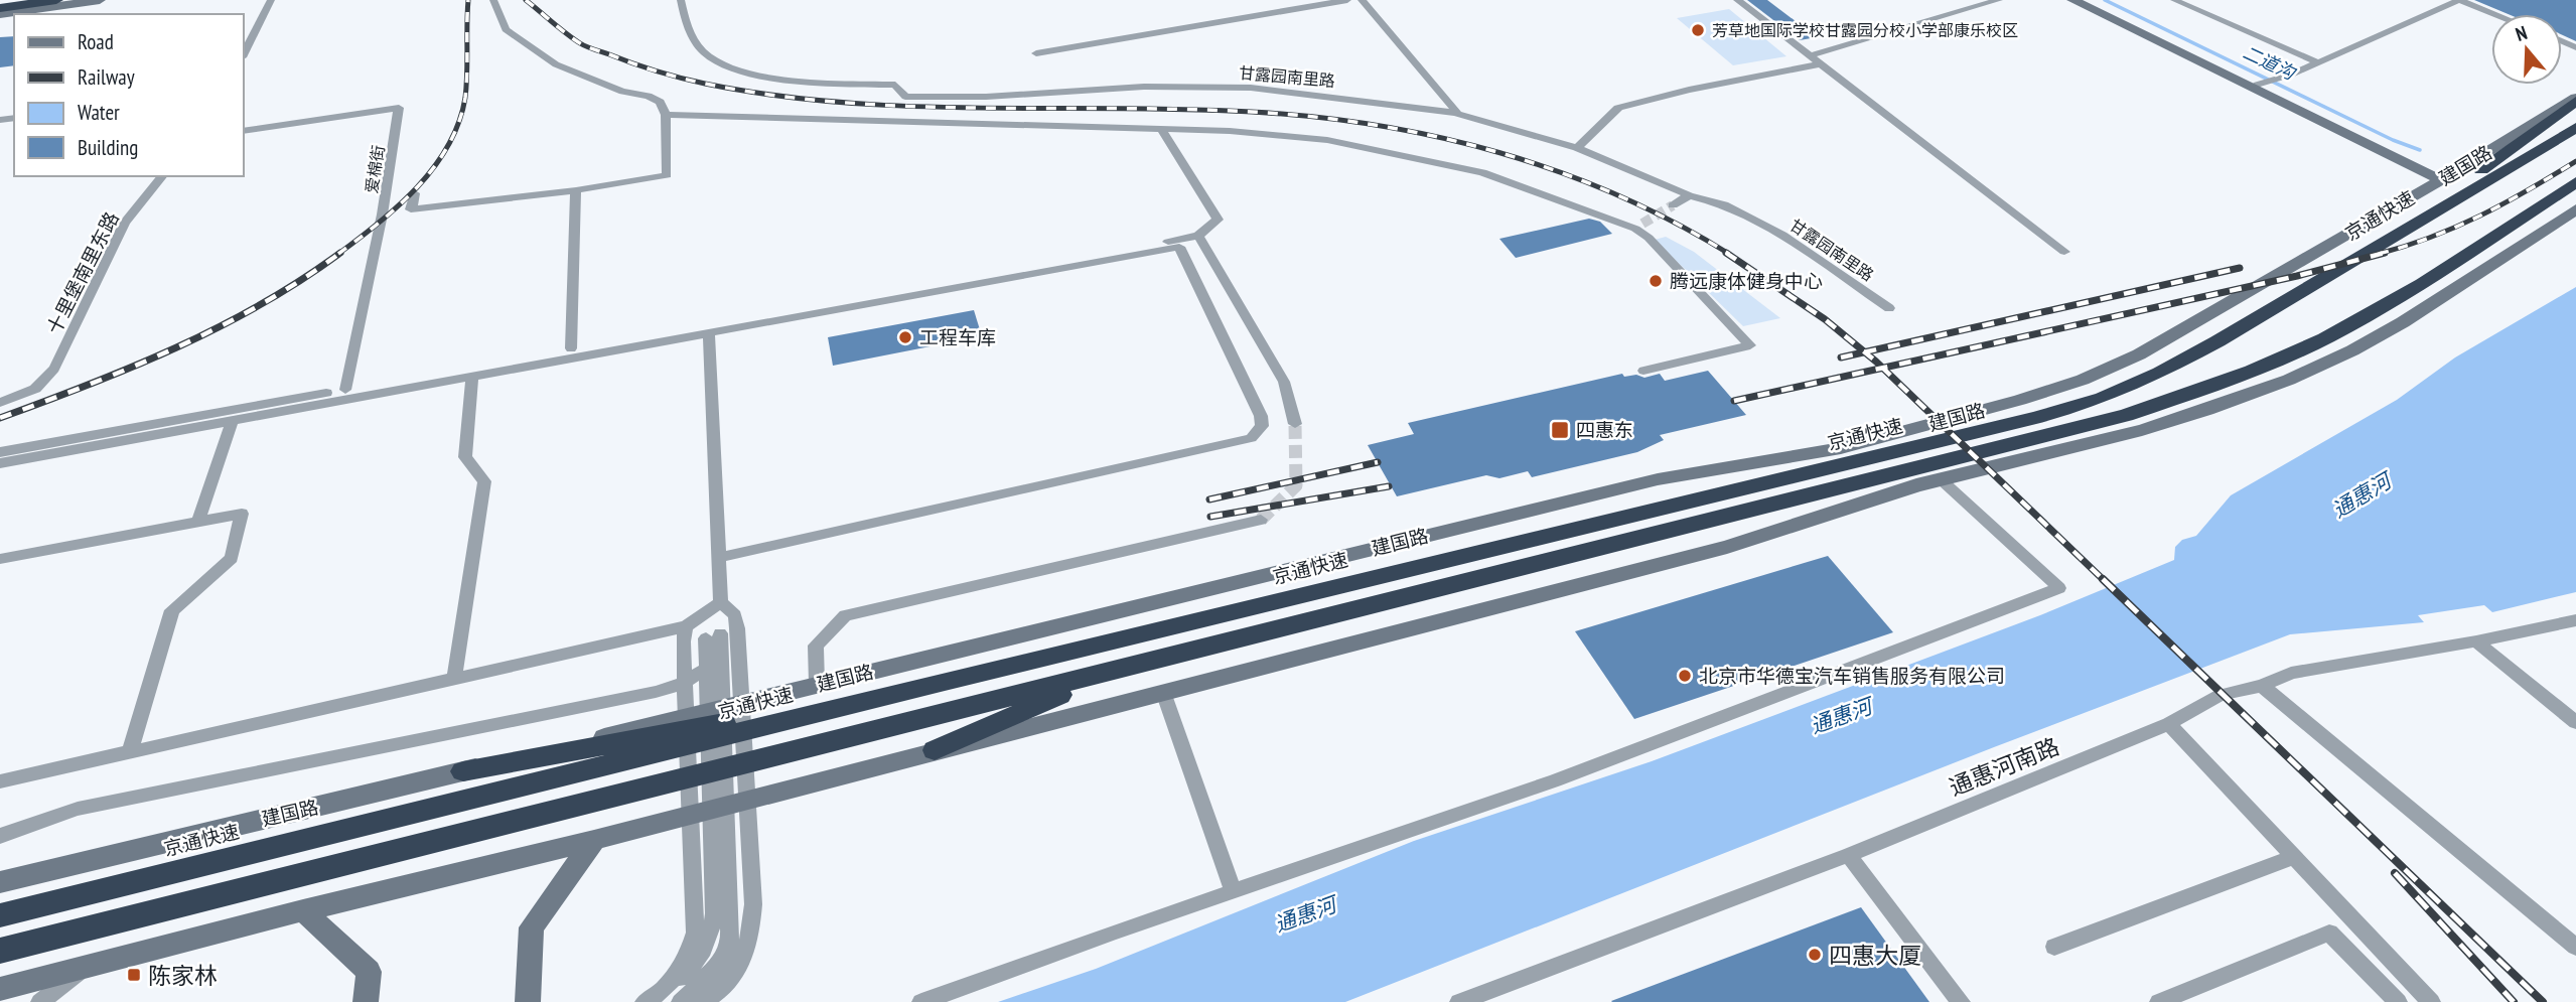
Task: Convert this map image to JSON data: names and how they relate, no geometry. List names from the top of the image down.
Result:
{
  "streets": {
    "highway": ["京通快速"],
    "main road": ["建国路"],
    "street": [
      "甘露园南里路",
      "爱棉街",
      "十里堡南里东路",
      "通惠河南路"
    ]
  },
  "water": ["二道沟", "通惠河"],
  "places": {
    "other": [
      "芳草地国际学校甘露园分校小学部康乐校区",
      "腾远康体健身中心",
      "工程车库",
      "北京市华德宝汽车销售服务有限公司",
      "四惠大厦"
    ],
    "transit": ["四惠东", "陈家林"]
  },
  "legend": [
    "Road",
    "Railway",
    "Water",
    "Building"
  ],
  "north": "top"
}
